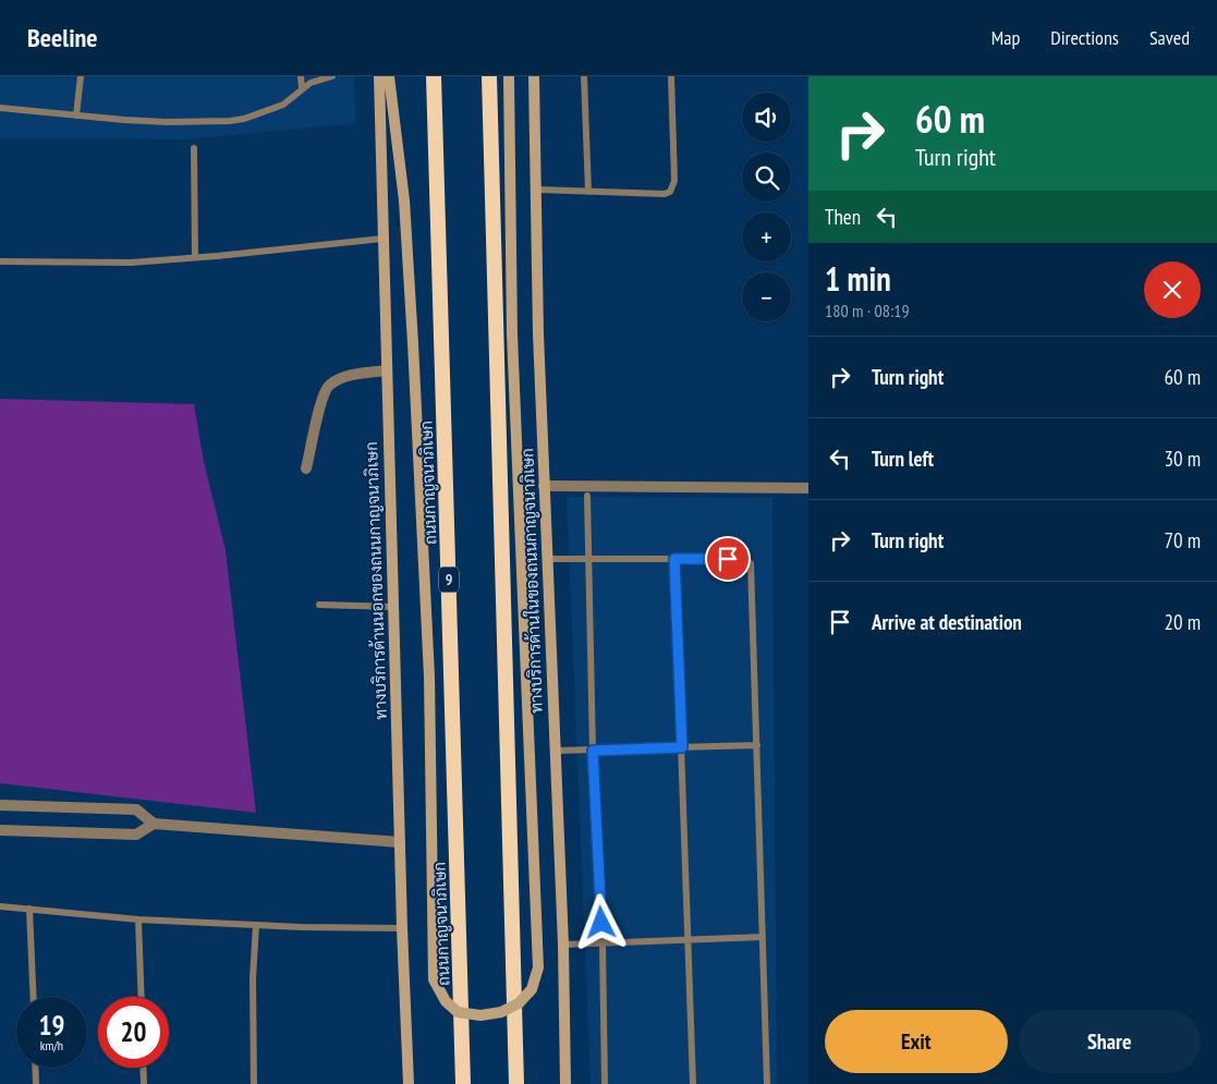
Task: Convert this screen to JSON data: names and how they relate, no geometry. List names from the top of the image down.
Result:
{
  "streets": {
    "highway": ["ถนนกาญจนาภิเษก", "9"],
    "main road": ["ทางบริการด้านนอกของถนนกาญจนาภิเษก", "ทางบริการด้านในของถนนกาญจนาภิเษก"]
  },
  "page": {
    "header": "Beeline",
    "nav": ["Map", "Directions", "Saved"],
    "turn": ["60 m", "Turn right"],
    "map_buttons": ["+", "−"],
    "then": "Then",
    "heading": ["1 min", "180 m · 08:19"],
    "list": [
      {
        "name": "Turn right",
        "value": "60 m"
      },
      {
        "name": "Turn left",
        "value": "30 m"
      },
      {
        "name": "Turn right",
        "value": "70 m"
      },
      {
        "name": "Arrive at destination",
        "value": "20 m"
      }
    ],
    "speed": "19 km/h",
    "limit": "20",
    "buttons": ["Exit", "Share"]
  }
}
